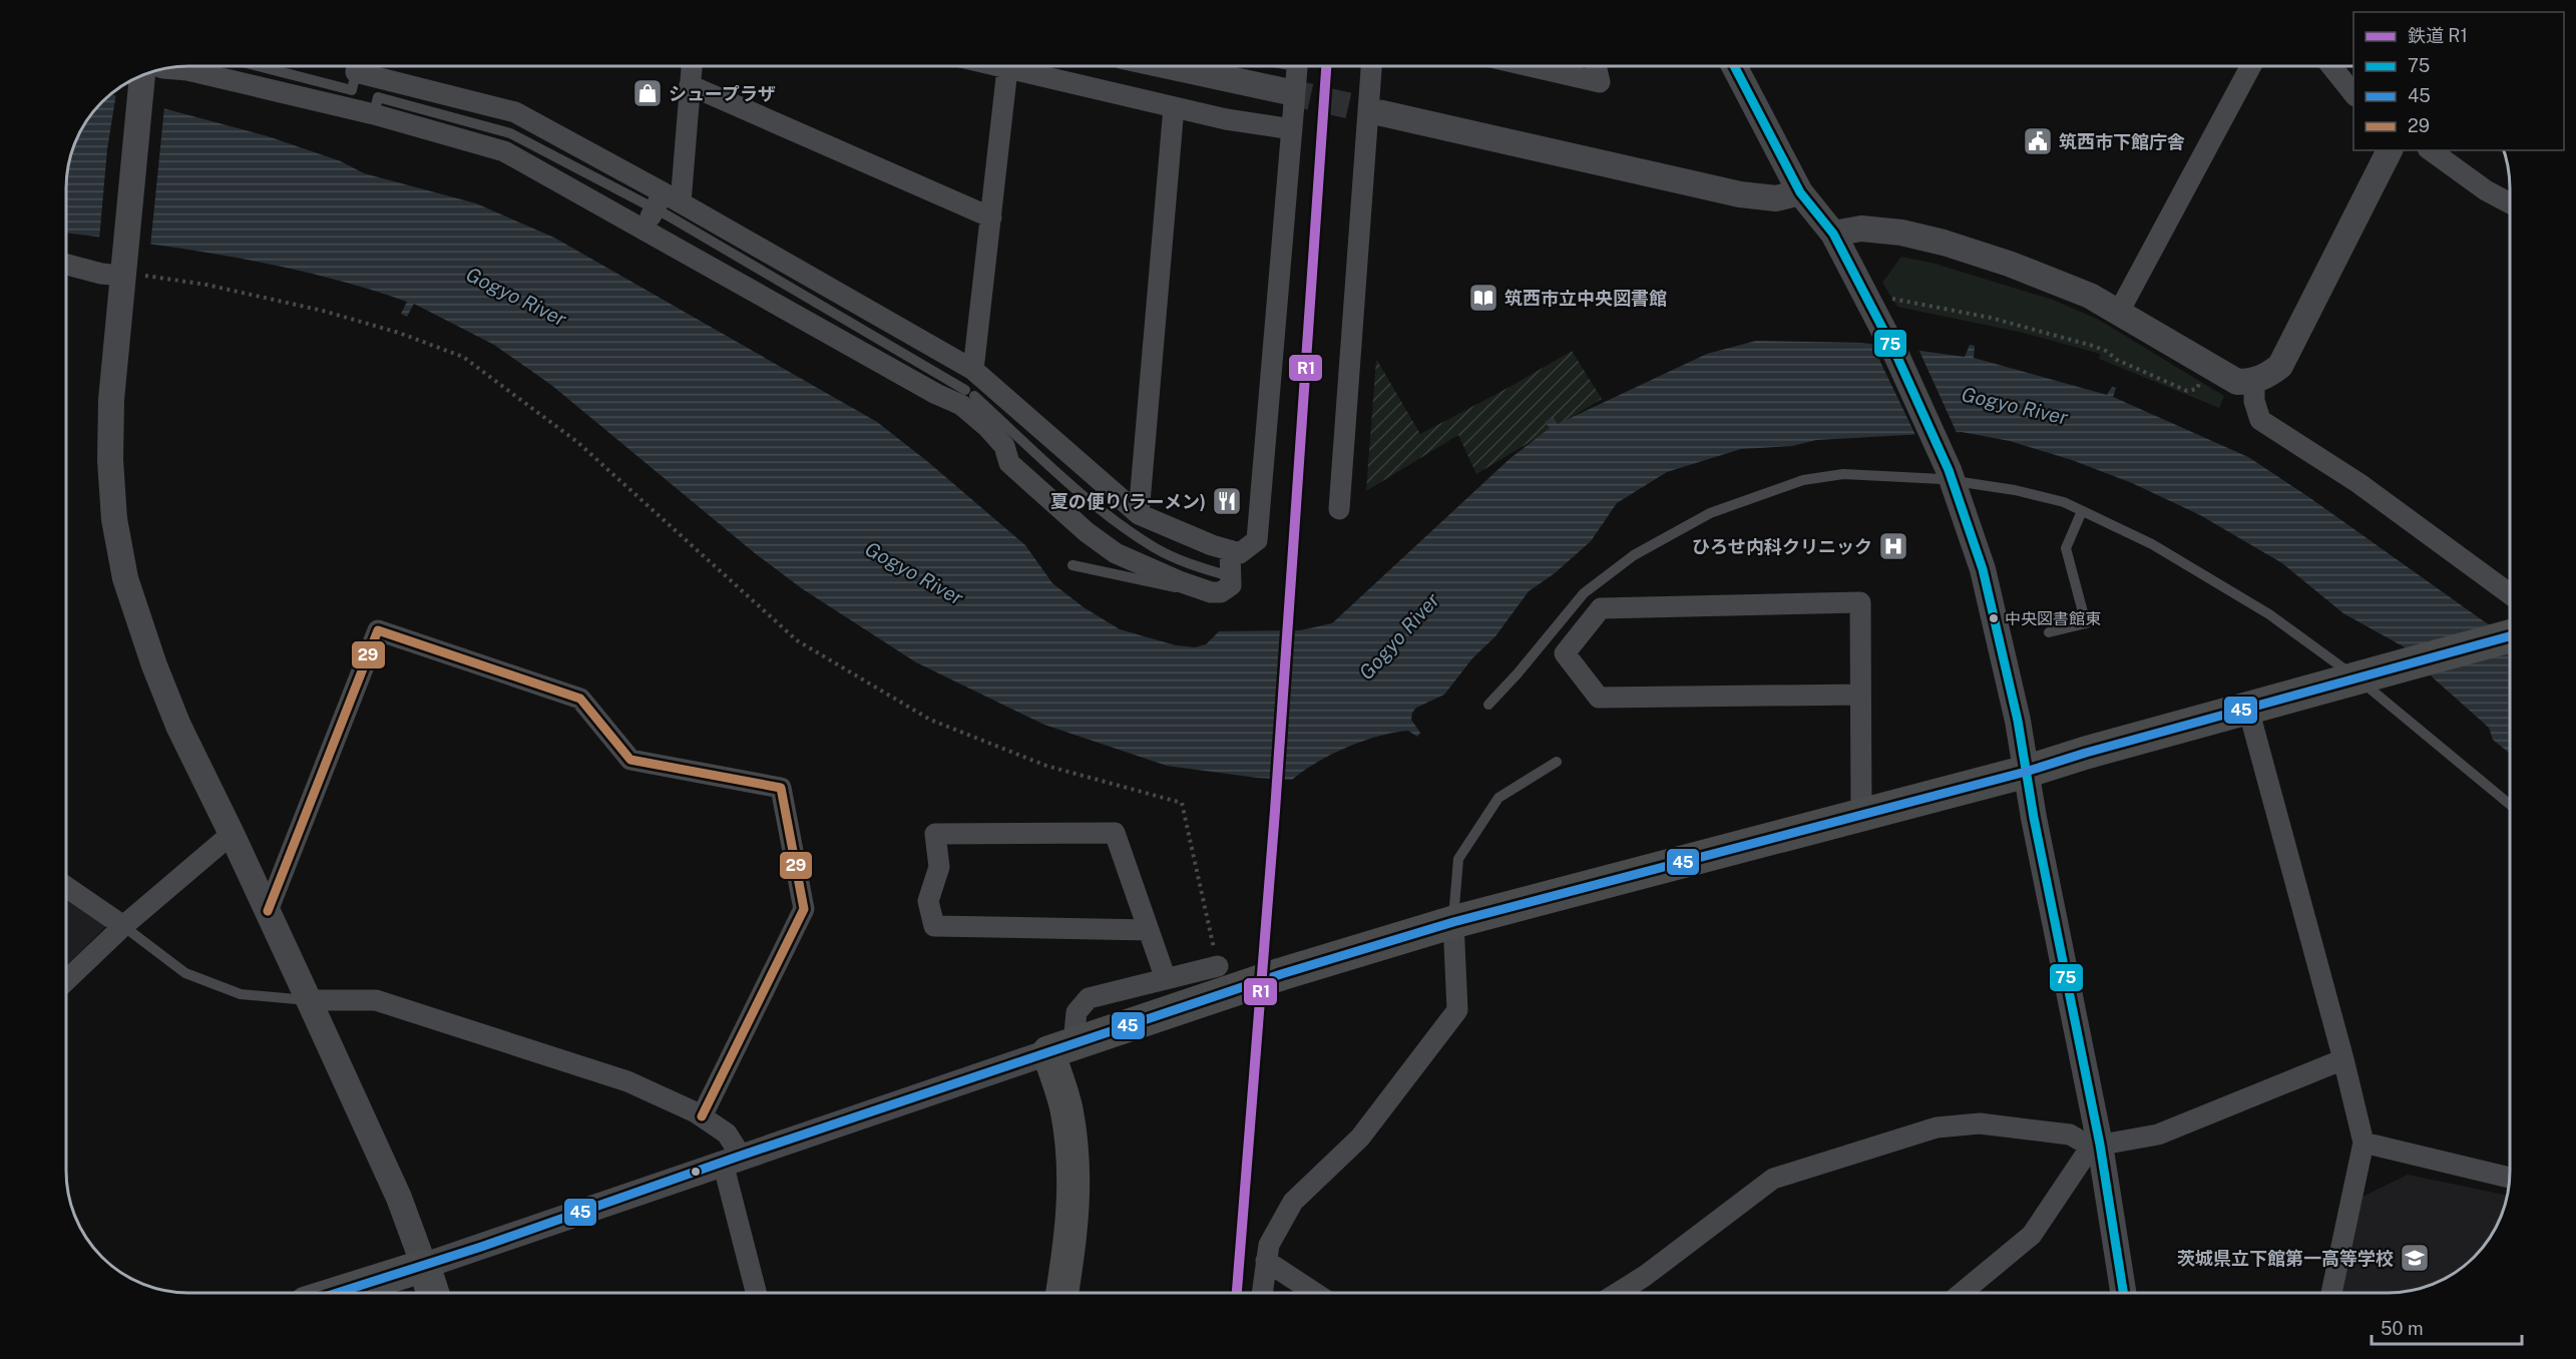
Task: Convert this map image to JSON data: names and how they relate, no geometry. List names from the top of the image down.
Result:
{
  "water": ["Gogyo River"],
  "places": {
    "shop": ["シュープラザ"],
    "public building": ["筑西市下館庁舎"],
    "library": ["筑西市立中央図書館"],
    "restaurant": ["夏の便り(ラーメン)"],
    "hospital": ["ひろせ内科クリニック"],
    "other": ["中央図書館東"],
    "school or university": ["茨城県立下館第一高等学校"]
  },
  "lines": [
    "rail line R1",
    "transit line 75",
    "transit line 29",
    "transit line 45"
  ],
  "legend": [
    "鉄道 R1",
    "75",
    "45",
    "29"
  ],
  "scale_bar": "50 m"
}
